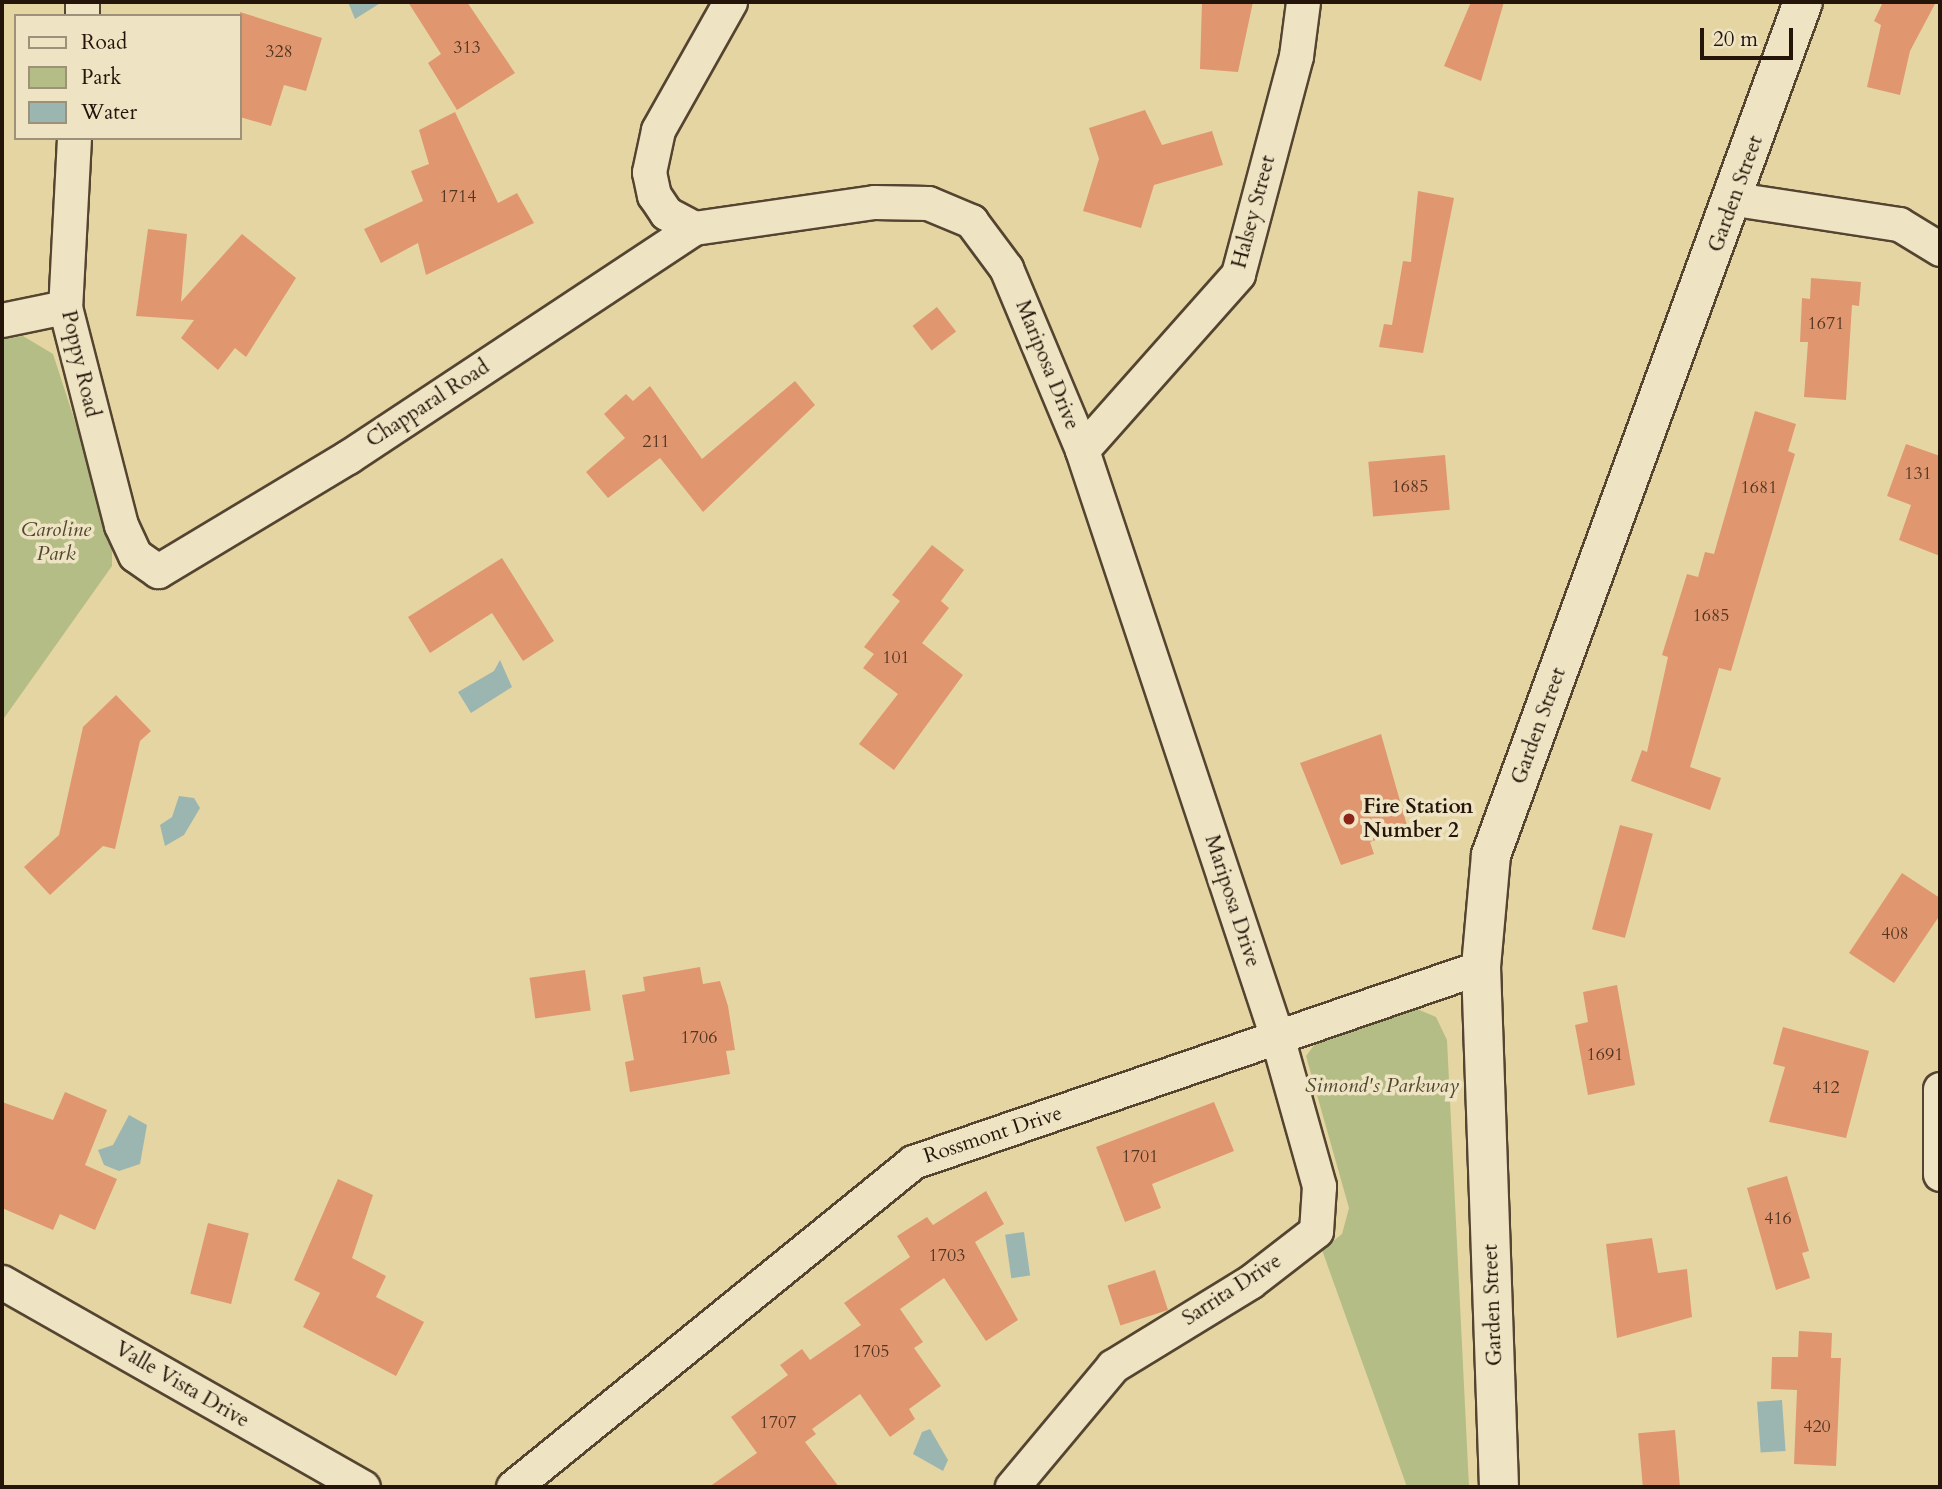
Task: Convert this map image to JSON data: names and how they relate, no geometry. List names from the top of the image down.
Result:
{
  "streets": {
    "street": [
      "Garden Street",
      "Halsey Street",
      "Poppy Road",
      "Mariposa Drive",
      "Chapparal Road",
      "Rossmont Drive",
      "Sarrita Drive",
      "Valle Vista Drive"
    ]
  },
  "crossings": [
    ["Garden Street", "Rossmont Drive"],
    ["Halsey Street", "Mariposa Drive"],
    ["Poppy Road", "Chapparal Road"],
    ["Mariposa Drive", "Chapparal Road"],
    ["Mariposa Drive", "Rossmont Drive"],
    ["Mariposa Drive", "Sarrita Drive"],
    ["Rossmont Drive", "Sarrita Drive"]
  ],
  "parks": ["Caroline Park", "Simond's Parkway"],
  "places": ["Fire Station Number 2"],
  "house_numbers": [
    "313",
    "328",
    "1714",
    "1671",
    "211",
    "131",
    "1685",
    "1681",
    "1685",
    "101",
    "408",
    "1706",
    "1691",
    "412",
    "1701",
    "416",
    "1703",
    "1705",
    "1707",
    "420"
  ],
  "legend": ["Road", "Park", "Water"],
  "scale_bar": "20 m"
}
